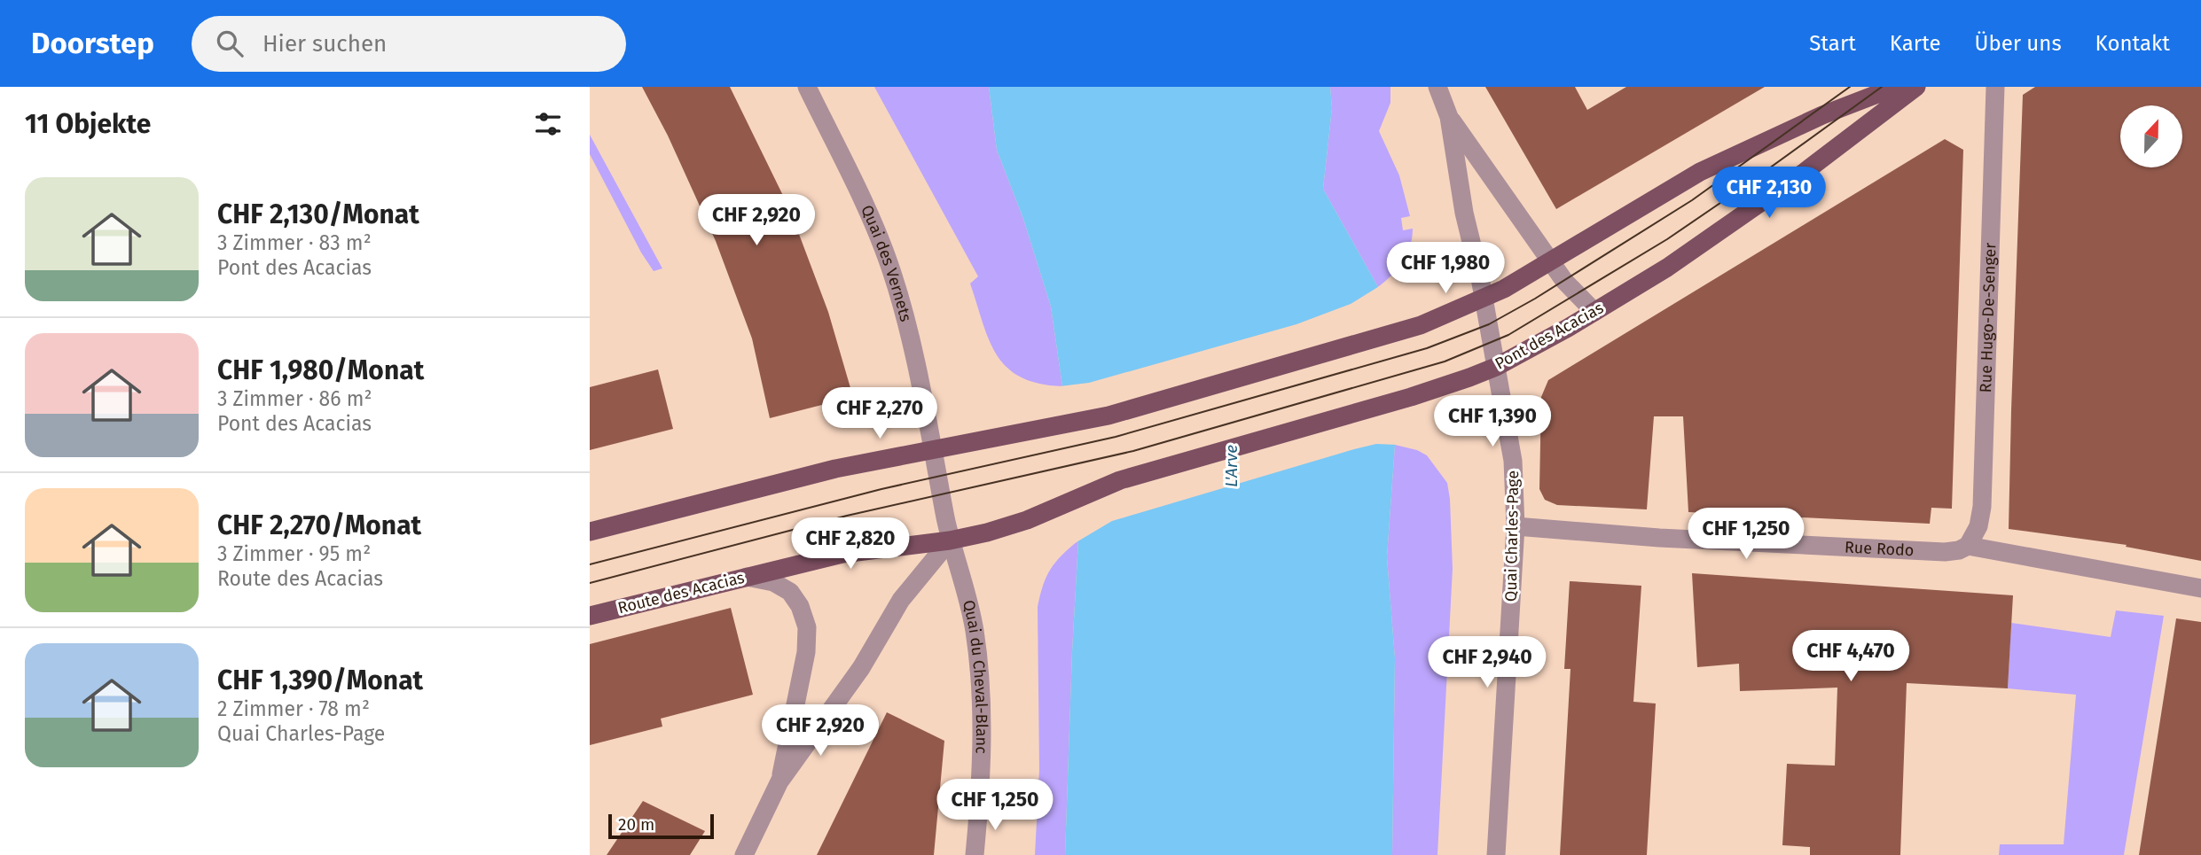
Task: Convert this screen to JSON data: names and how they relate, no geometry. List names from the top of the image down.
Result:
{
  "streets": {
    "main road": ["Pont des Acacias", "Route des Acacias"],
    "street": [
      "Quai des Vernets",
      "Rue Hugo-De-Senger",
      "Quai Charles-Page",
      "Rue Rodo",
      "Quai du Cheval-Blanc"
    ]
  },
  "crossings": [
    ["Rue Hugo-De-Senger", "Rue Rodo"],
    ["Pont des Acacias", "Quai Charles-Page"],
    ["Pont des Acacias", "Route des Acacias"],
    ["Quai Charles-Page", "Rue Rodo"],
    ["Route des Acacias", "Quai du Cheval-Blanc"]
  ],
  "water": ["L'Arve"],
  "scale_bar": "20 m",
  "north": "top",
  "page": {
    "header": "Doorstep",
    "search": "Hier suchen",
    "nav": [
      "Start",
      "Karte",
      "Über uns",
      "Kontakt"
    ],
    "heading": "11 Objekte",
    "list": [
      {
        "name": "CHF 2,130/Monat",
        "note": "3 Zimmer · 83 m² · Pont des Acacias"
      },
      {
        "name": "CHF 1,980/Monat",
        "note": "3 Zimmer · 86 m² · Pont des Acacias"
      },
      {
        "name": "CHF 2,270/Monat",
        "note": "3 Zimmer · 95 m² · Route des Acacias"
      },
      {
        "name": "CHF 1,390/Monat",
        "note": "2 Zimmer · 78 m² · Quai Charles-Page"
      }
    ],
    "price": [
      "CHF 2,130",
      "CHF 2,920",
      "CHF 1,980",
      "CHF 2,270",
      "CHF 1,390",
      "CHF 1,250",
      "CHF 2,820",
      "CHF 4,470",
      "CHF 2,940",
      "CHF 2,920",
      "CHF 1,250"
    ],
    "scale": "20 m"
  }
}
